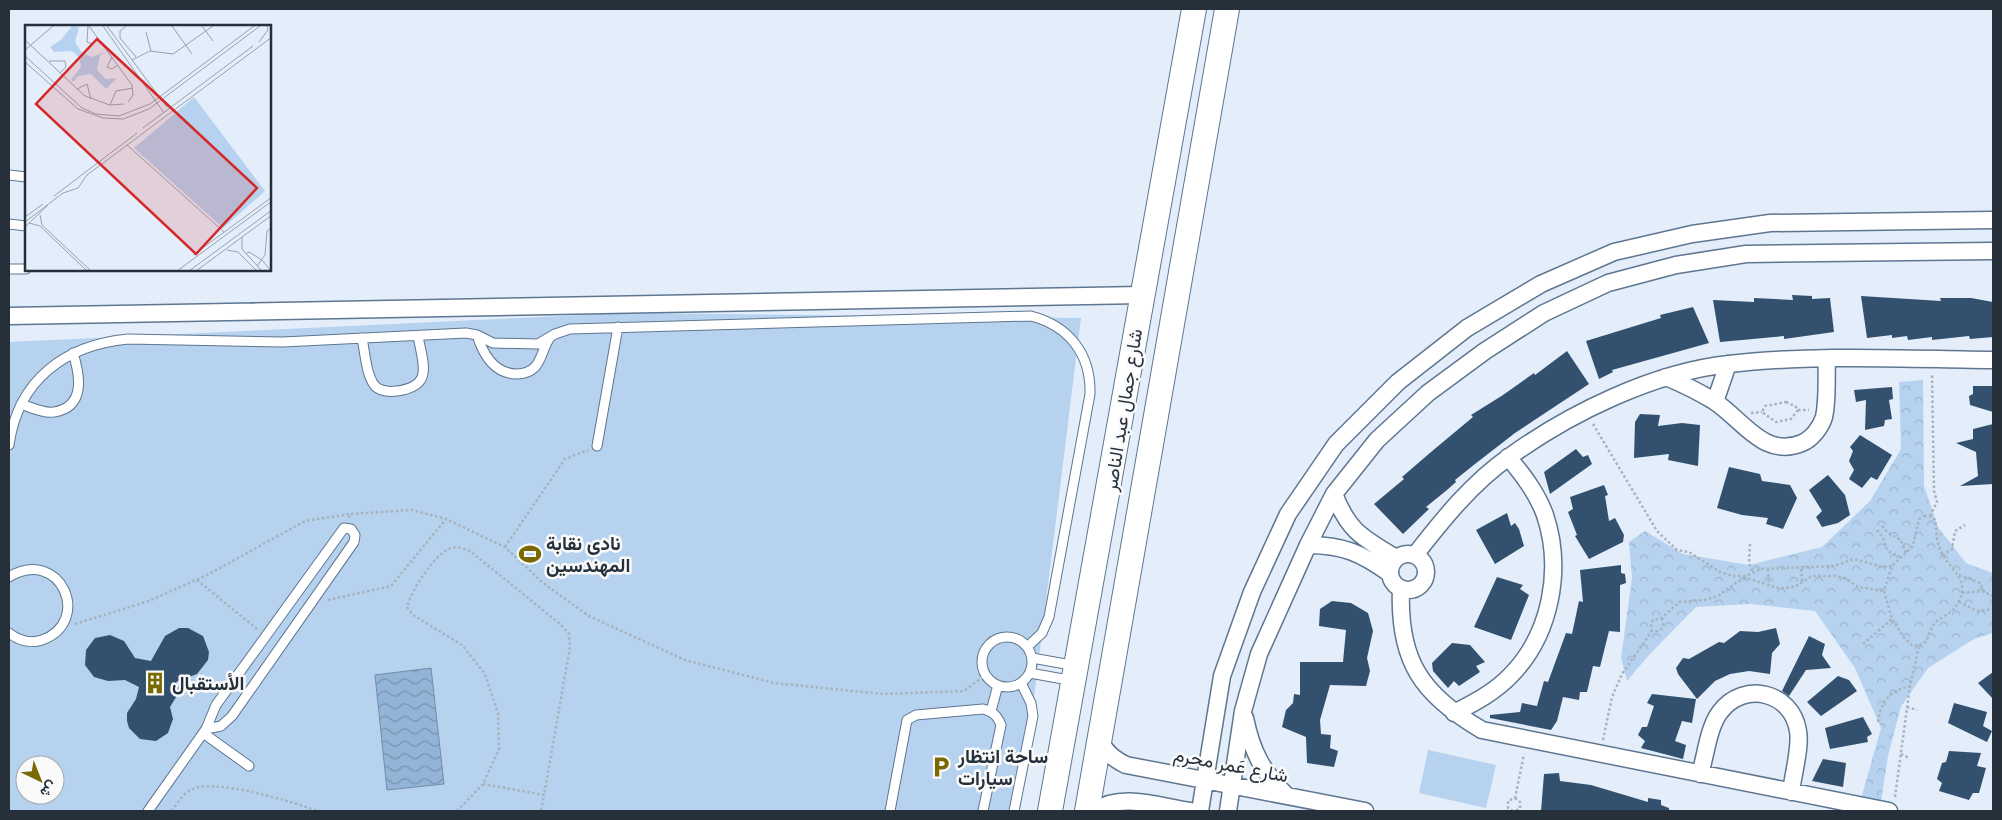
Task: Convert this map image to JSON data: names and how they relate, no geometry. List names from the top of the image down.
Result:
{
  "streets": {
    "main road": ["شارع جمال عبد الناصر"],
    "street": ["شارع عَمر محرم"]
  },
  "crossings": [
    ["شارع جمال عبد الناصر", "شارع عَمر محرم"]
  ],
  "places": {
    "sports": ["نادى نقابة المهندسين"],
    "building": ["الأستقبال"],
    "parking": ["ساحة انتظار سيارات"]
  },
  "north": "bottom right"
}
